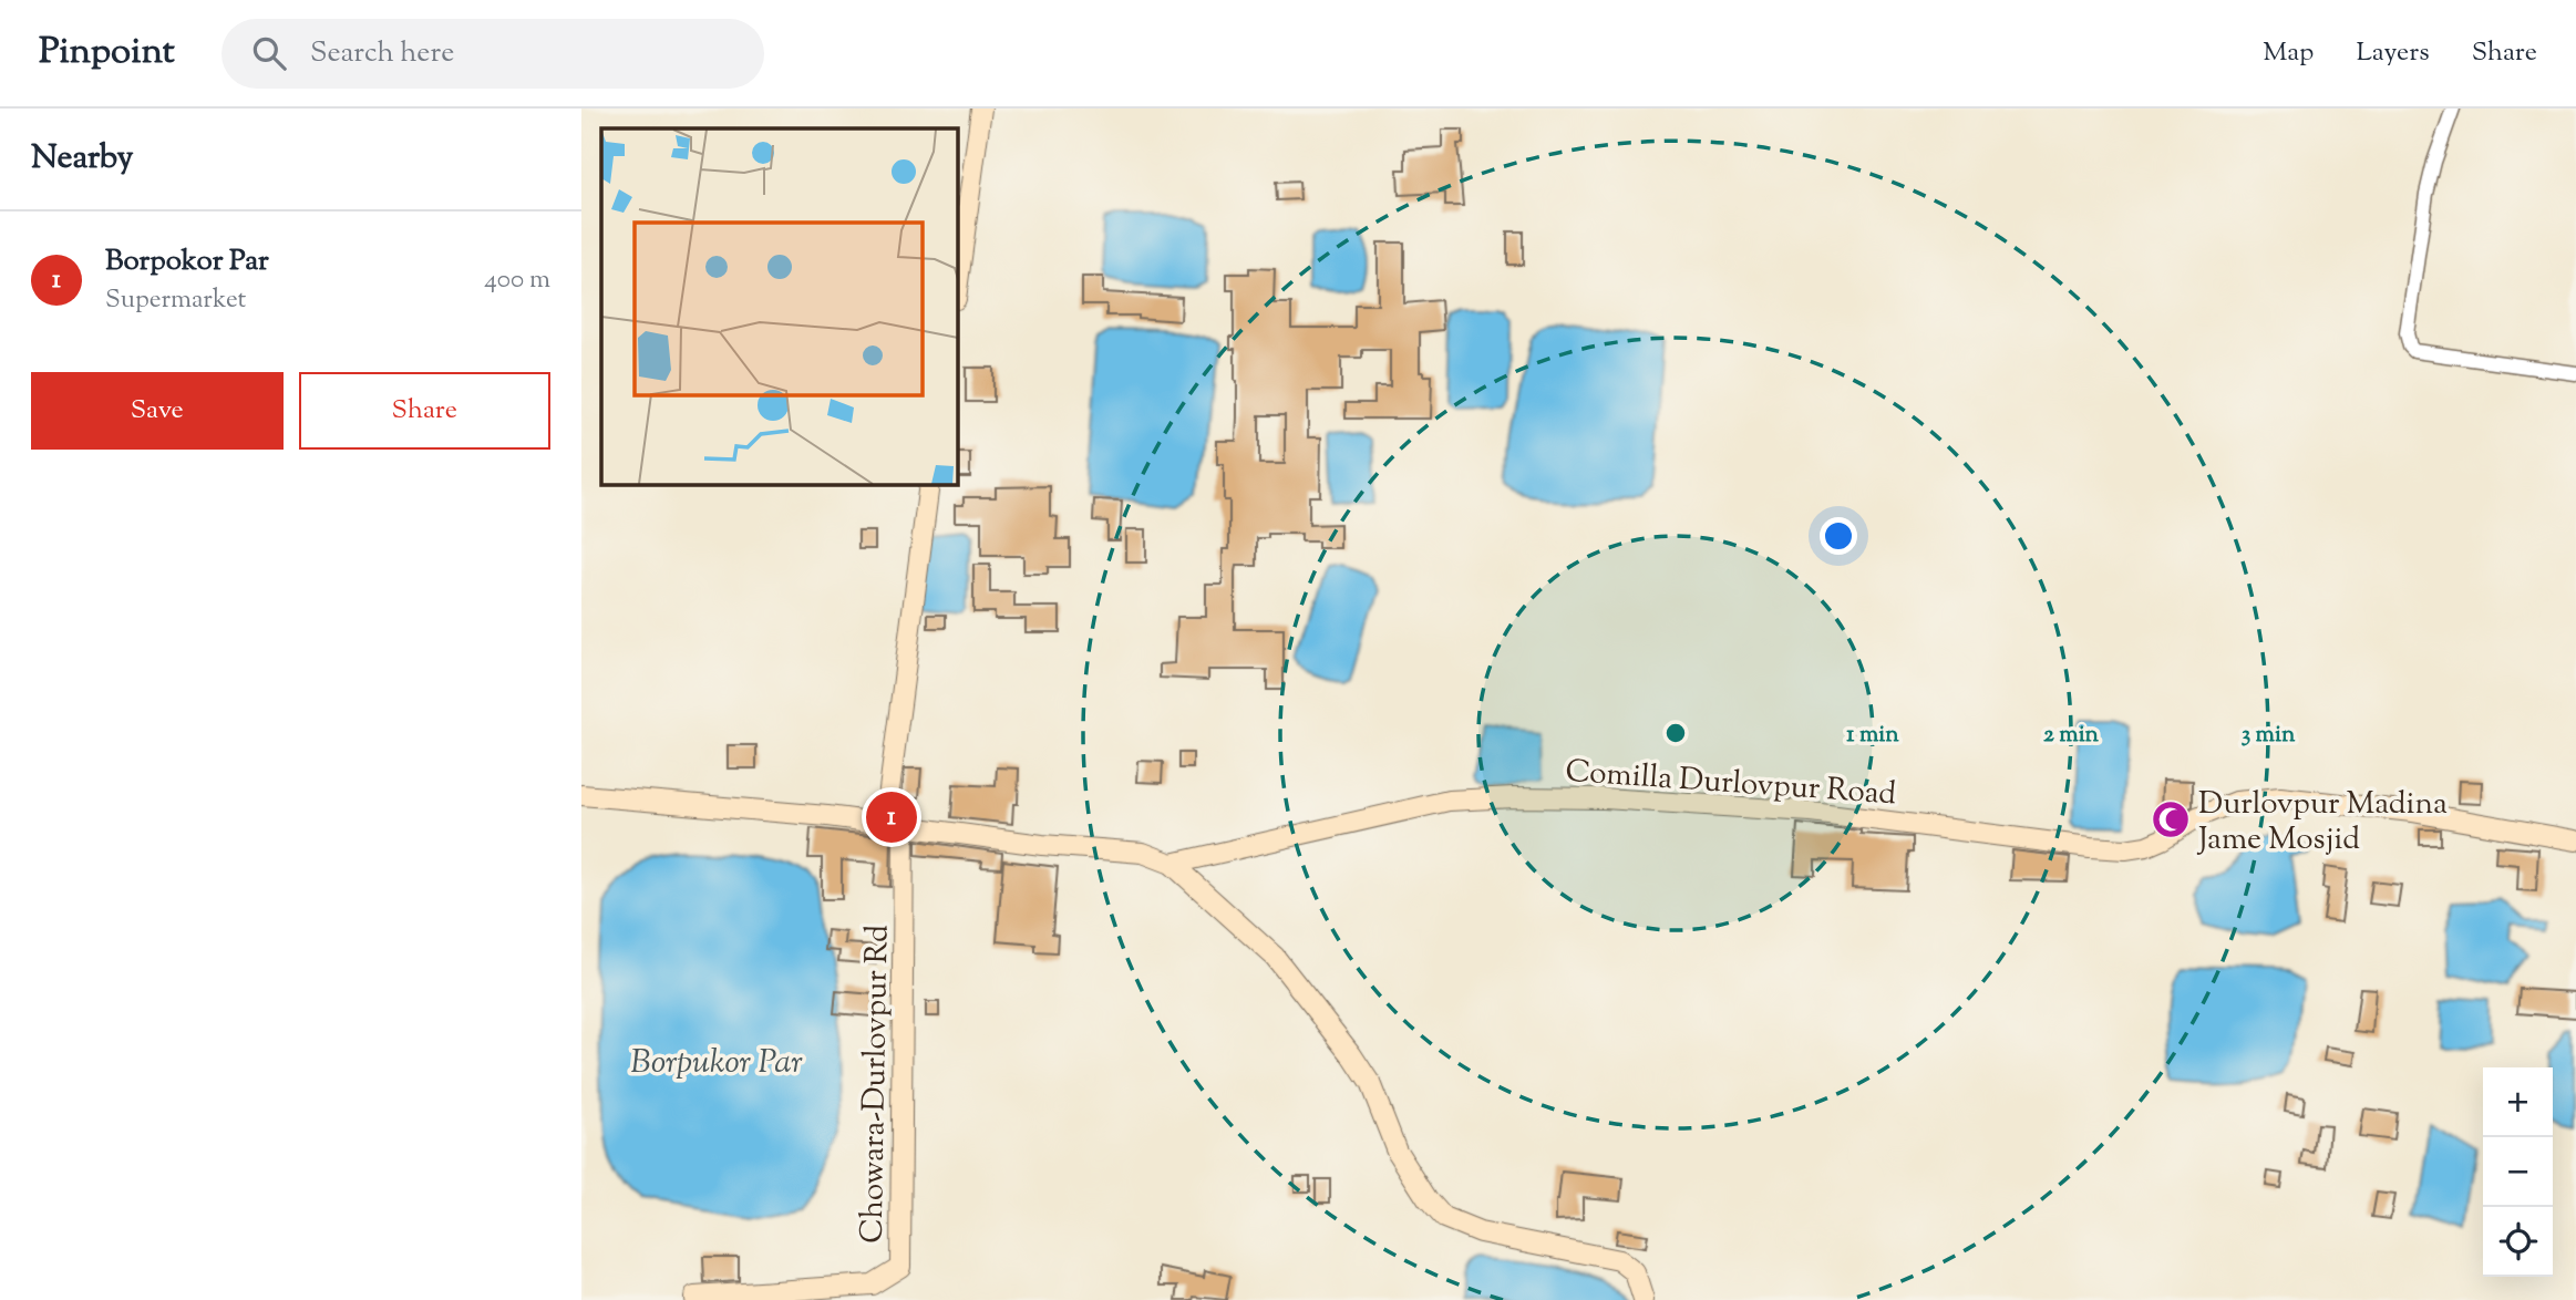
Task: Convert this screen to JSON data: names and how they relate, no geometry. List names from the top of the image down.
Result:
{
  "streets": {
    "street": ["Comilla Durlovpur Road", "Chowara-Durlovpur Rd"]
  },
  "water": ["Borpukor Par"],
  "places": {
    "mosque": ["Durlovpur Madina Jame Mosjid"]
  },
  "page": {
    "header": "Pinpoint",
    "search": "Search here",
    "nav": ["Map", "Layers", "Share"],
    "heading": "Nearby",
    "list": [
      {
        "mark": "1",
        "name": "Borpokor Par",
        "note": "Supermarket",
        "value": "400 m"
      }
    ],
    "buttons": ["Save", "Share"],
    "pins": "1",
    "map_buttons": ["+", "−"]
  },
  "rings": ["1 min", "2 min", "3 min"]
}
